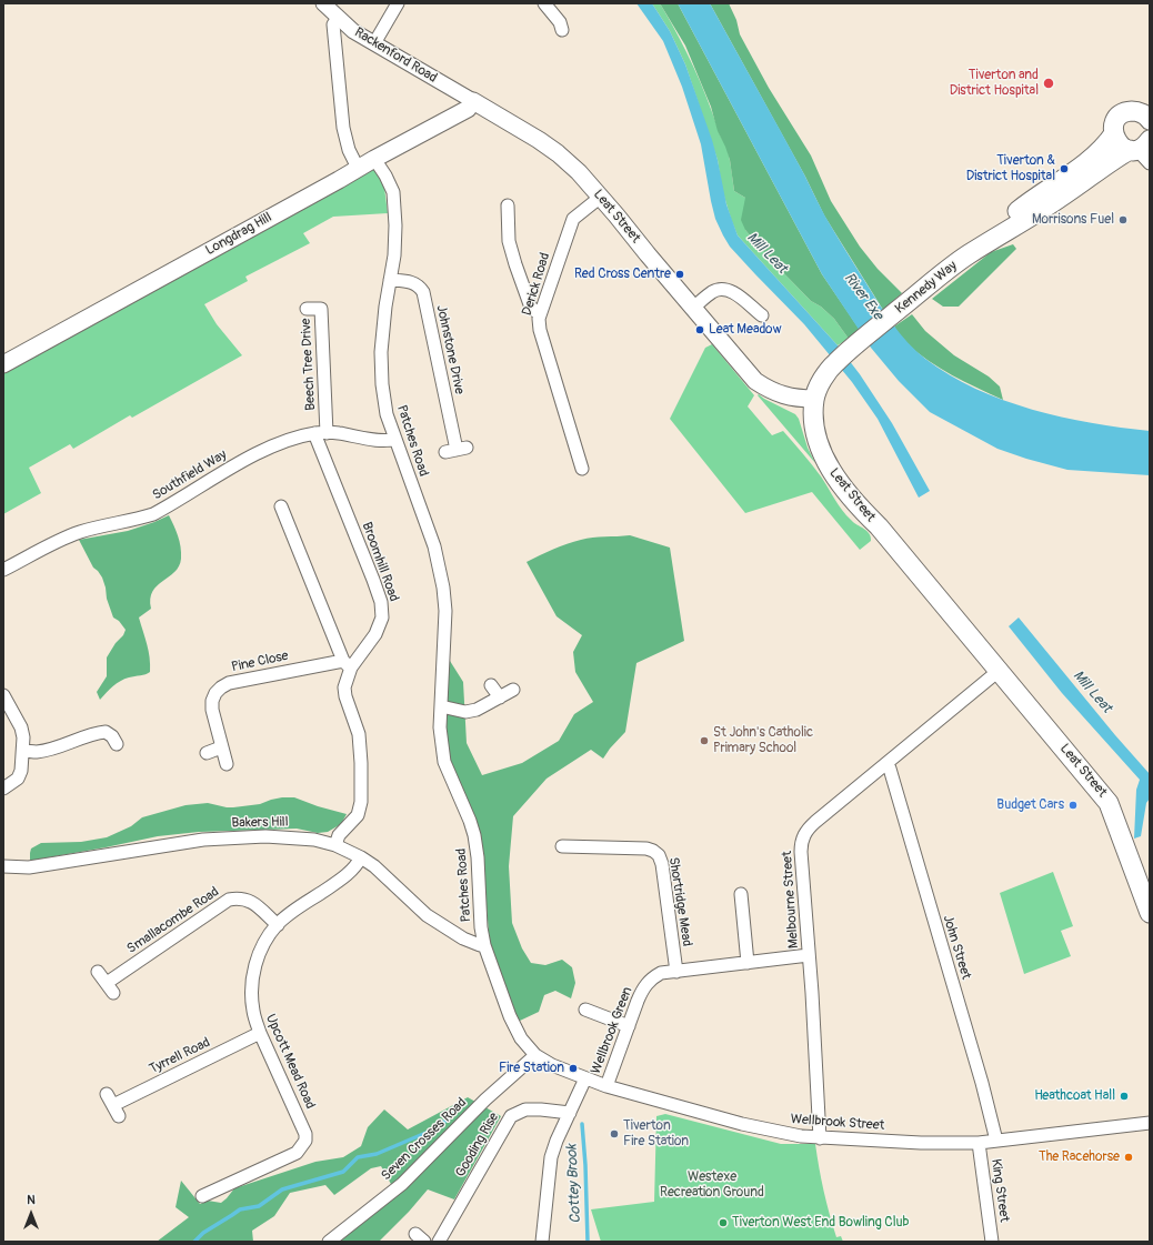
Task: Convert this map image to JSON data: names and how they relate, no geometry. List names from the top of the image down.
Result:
{
  "streets": {
    "main road": ["Leat Street", "Longdrag Hill", "Kennedy Way"],
    "street": [
      "Rackenford Road",
      "Derick Road",
      "Johnstone Drive",
      "Beech Tree Drive",
      "Patches Road",
      "Southfield Way",
      "Broomhill Road",
      "Pine Close",
      "Bakers Hill",
      "Melbourne Street",
      "Shortridge Mead",
      "Smallacombe Road",
      "John Street",
      "Wellbrook Green",
      "Tyrrell Road",
      "Upcott Mead Road",
      "Wellbrook Street",
      "Seven Crosses Road",
      "Gooding Rise",
      "King Street"
    ]
  },
  "crossings": [
    ["Rackenford Road", "Leat Street"],
    ["Rackenford Road", "Longdrag Hill"],
    ["Leat Street", "Longdrag Hill"],
    ["Leat Street", "Derick Road"],
    ["Leat Street", "Kennedy Way"],
    ["Leat Street", "Melbourne Street"],
    ["Longdrag Hill", "Patches Road"],
    ["Johnstone Drive", "Patches Road"],
    ["Beech Tree Drive", "Southfield Way"],
    ["Beech Tree Drive", "Broomhill Road"],
    ["Patches Road", "Southfield Way"],
    ["Patches Road", "Bakers Hill"],
    ["Patches Road", "Wellbrook Street"],
    ["Patches Road", "Seven Crosses Road"],
    ["Southfield Way", "Broomhill Road"],
    ["Broomhill Road", "Pine Close"],
    ["Broomhill Road", "Bakers Hill"],
    ["Bakers Hill", "Upcott Mead Road"],
    ["Melbourne Street", "John Street"],
    ["Melbourne Street", "Wellbrook Green"],
    ["Melbourne Street", "Wellbrook Street"],
    ["Shortridge Mead", "Wellbrook Green"],
    ["Smallacombe Road", "Upcott Mead Road"],
    ["John Street", "Wellbrook Street"],
    ["Wellbrook Green", "Wellbrook Street"],
    ["Tyrrell Road", "Upcott Mead Road"],
    ["Wellbrook Street", "Seven Crosses Road"],
    ["Wellbrook Street", "King Street"]
  ],
  "water": ["Mill Leat", "River Exe", "Cottey Brook"],
  "parks": ["Westexe Recreation Ground"],
  "places": [
    "Tiverton and District Hospital",
    "Tiverton & District Hospital",
    "Morrisons Fuel",
    "Red Cross Centre",
    "Leat Meadow",
    "St John's Catholic Primary School",
    "Budget Cars",
    "Fire Station",
    "Heathcoat Hall",
    "Tiverton Fire Station",
    "The Racehorse",
    "Tiverton West End Bowling Club"
  ],
  "north": "top"
}
